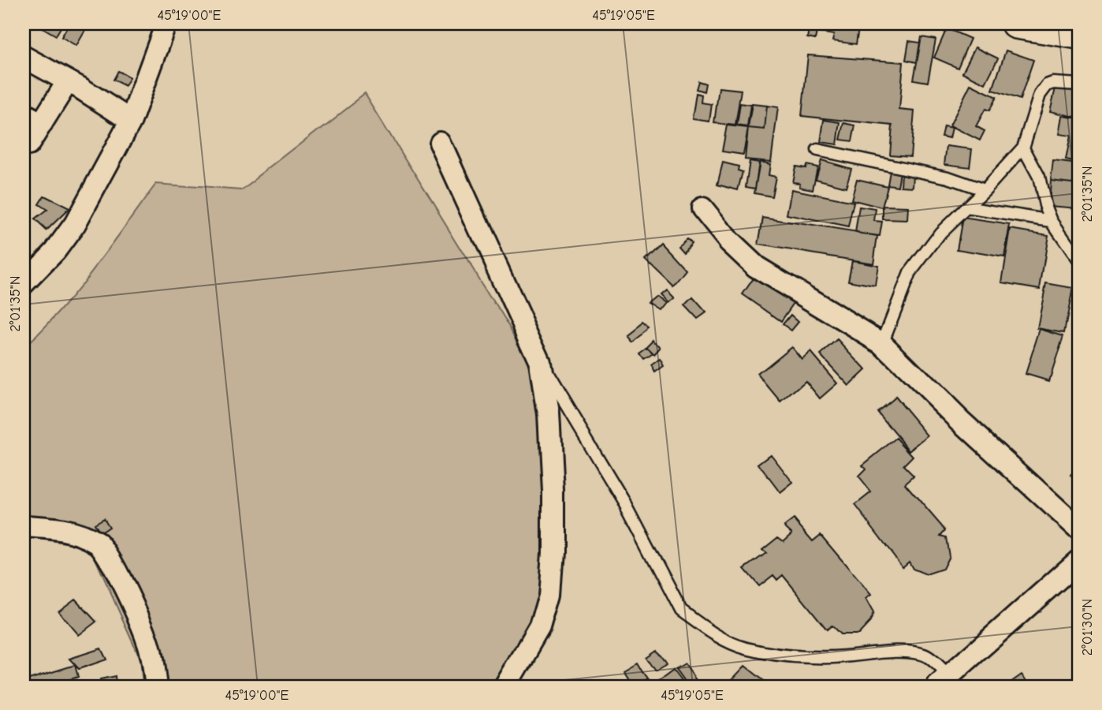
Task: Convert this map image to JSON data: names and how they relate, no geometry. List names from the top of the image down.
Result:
{
  "coordinates": [
    "45°19'00\"E",
    "45°19'05\"E",
    "2°01'35\"N",
    "2°01'30\"N"
  ]
}
